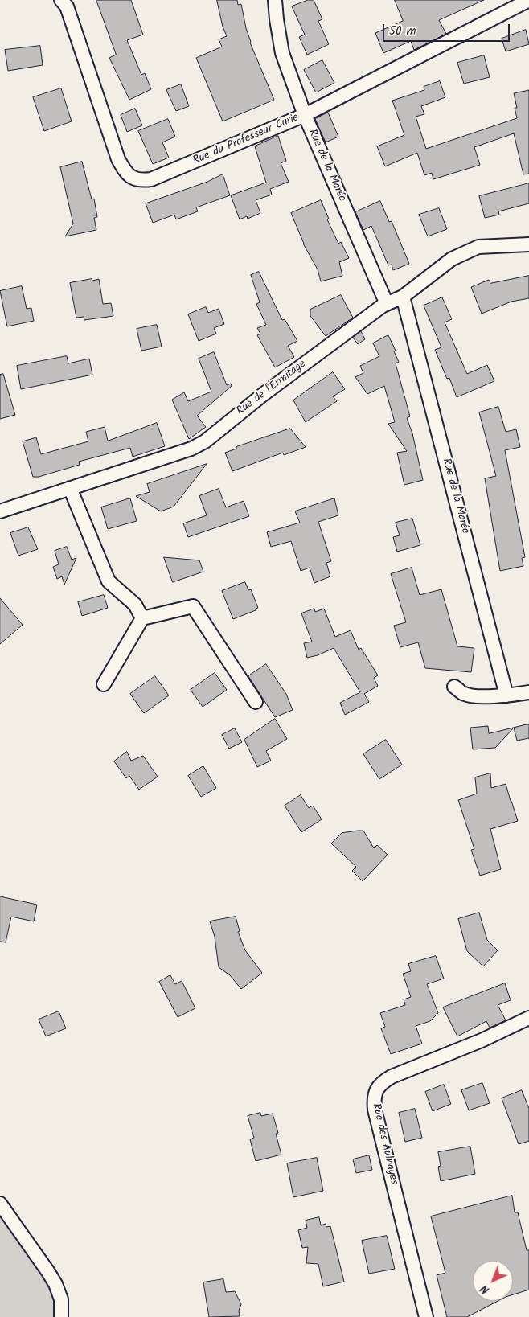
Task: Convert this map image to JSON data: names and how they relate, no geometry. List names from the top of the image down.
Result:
{
  "streets": {
    "street": [
      "Rue du Professeur Curie",
      "Rue de la Marée",
      "Rue de l'Ermitage",
      "Rue des Aulnayes"
    ]
  },
  "crossings": [
    ["Rue du Professeur Curie", "Rue de la Marée"],
    ["Rue de la Marée", "Rue de l'Ermitage"]
  ],
  "scale_bar": "50 m",
  "north": "bottom left"
}
